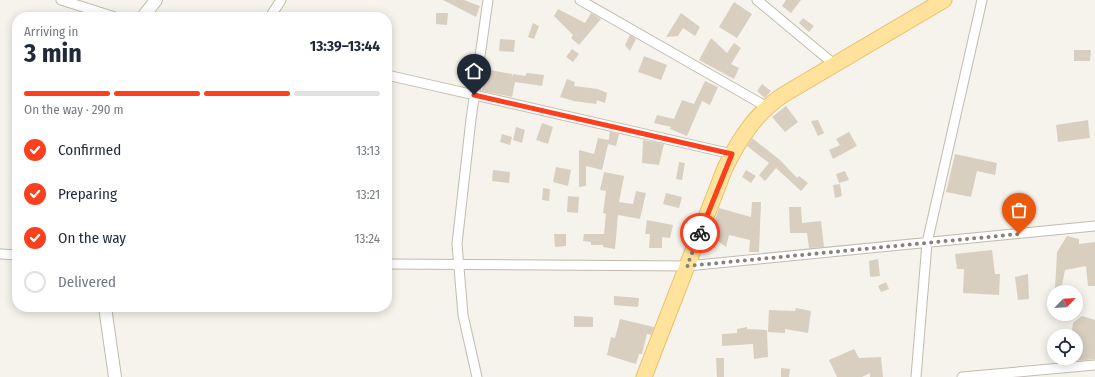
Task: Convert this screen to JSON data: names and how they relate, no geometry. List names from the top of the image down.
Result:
{
  "north": "top right",
  "page": {
    "heading": ["3 min", "Arriving in", "13:39–13:44"],
    "bar": "On the way · 290 m",
    "list": [
      ["Confirmed", "13:13"],
      ["Preparing", "13:21"],
      ["On the way", "13:24"],
      "Delivered"
    ]
  }
}
